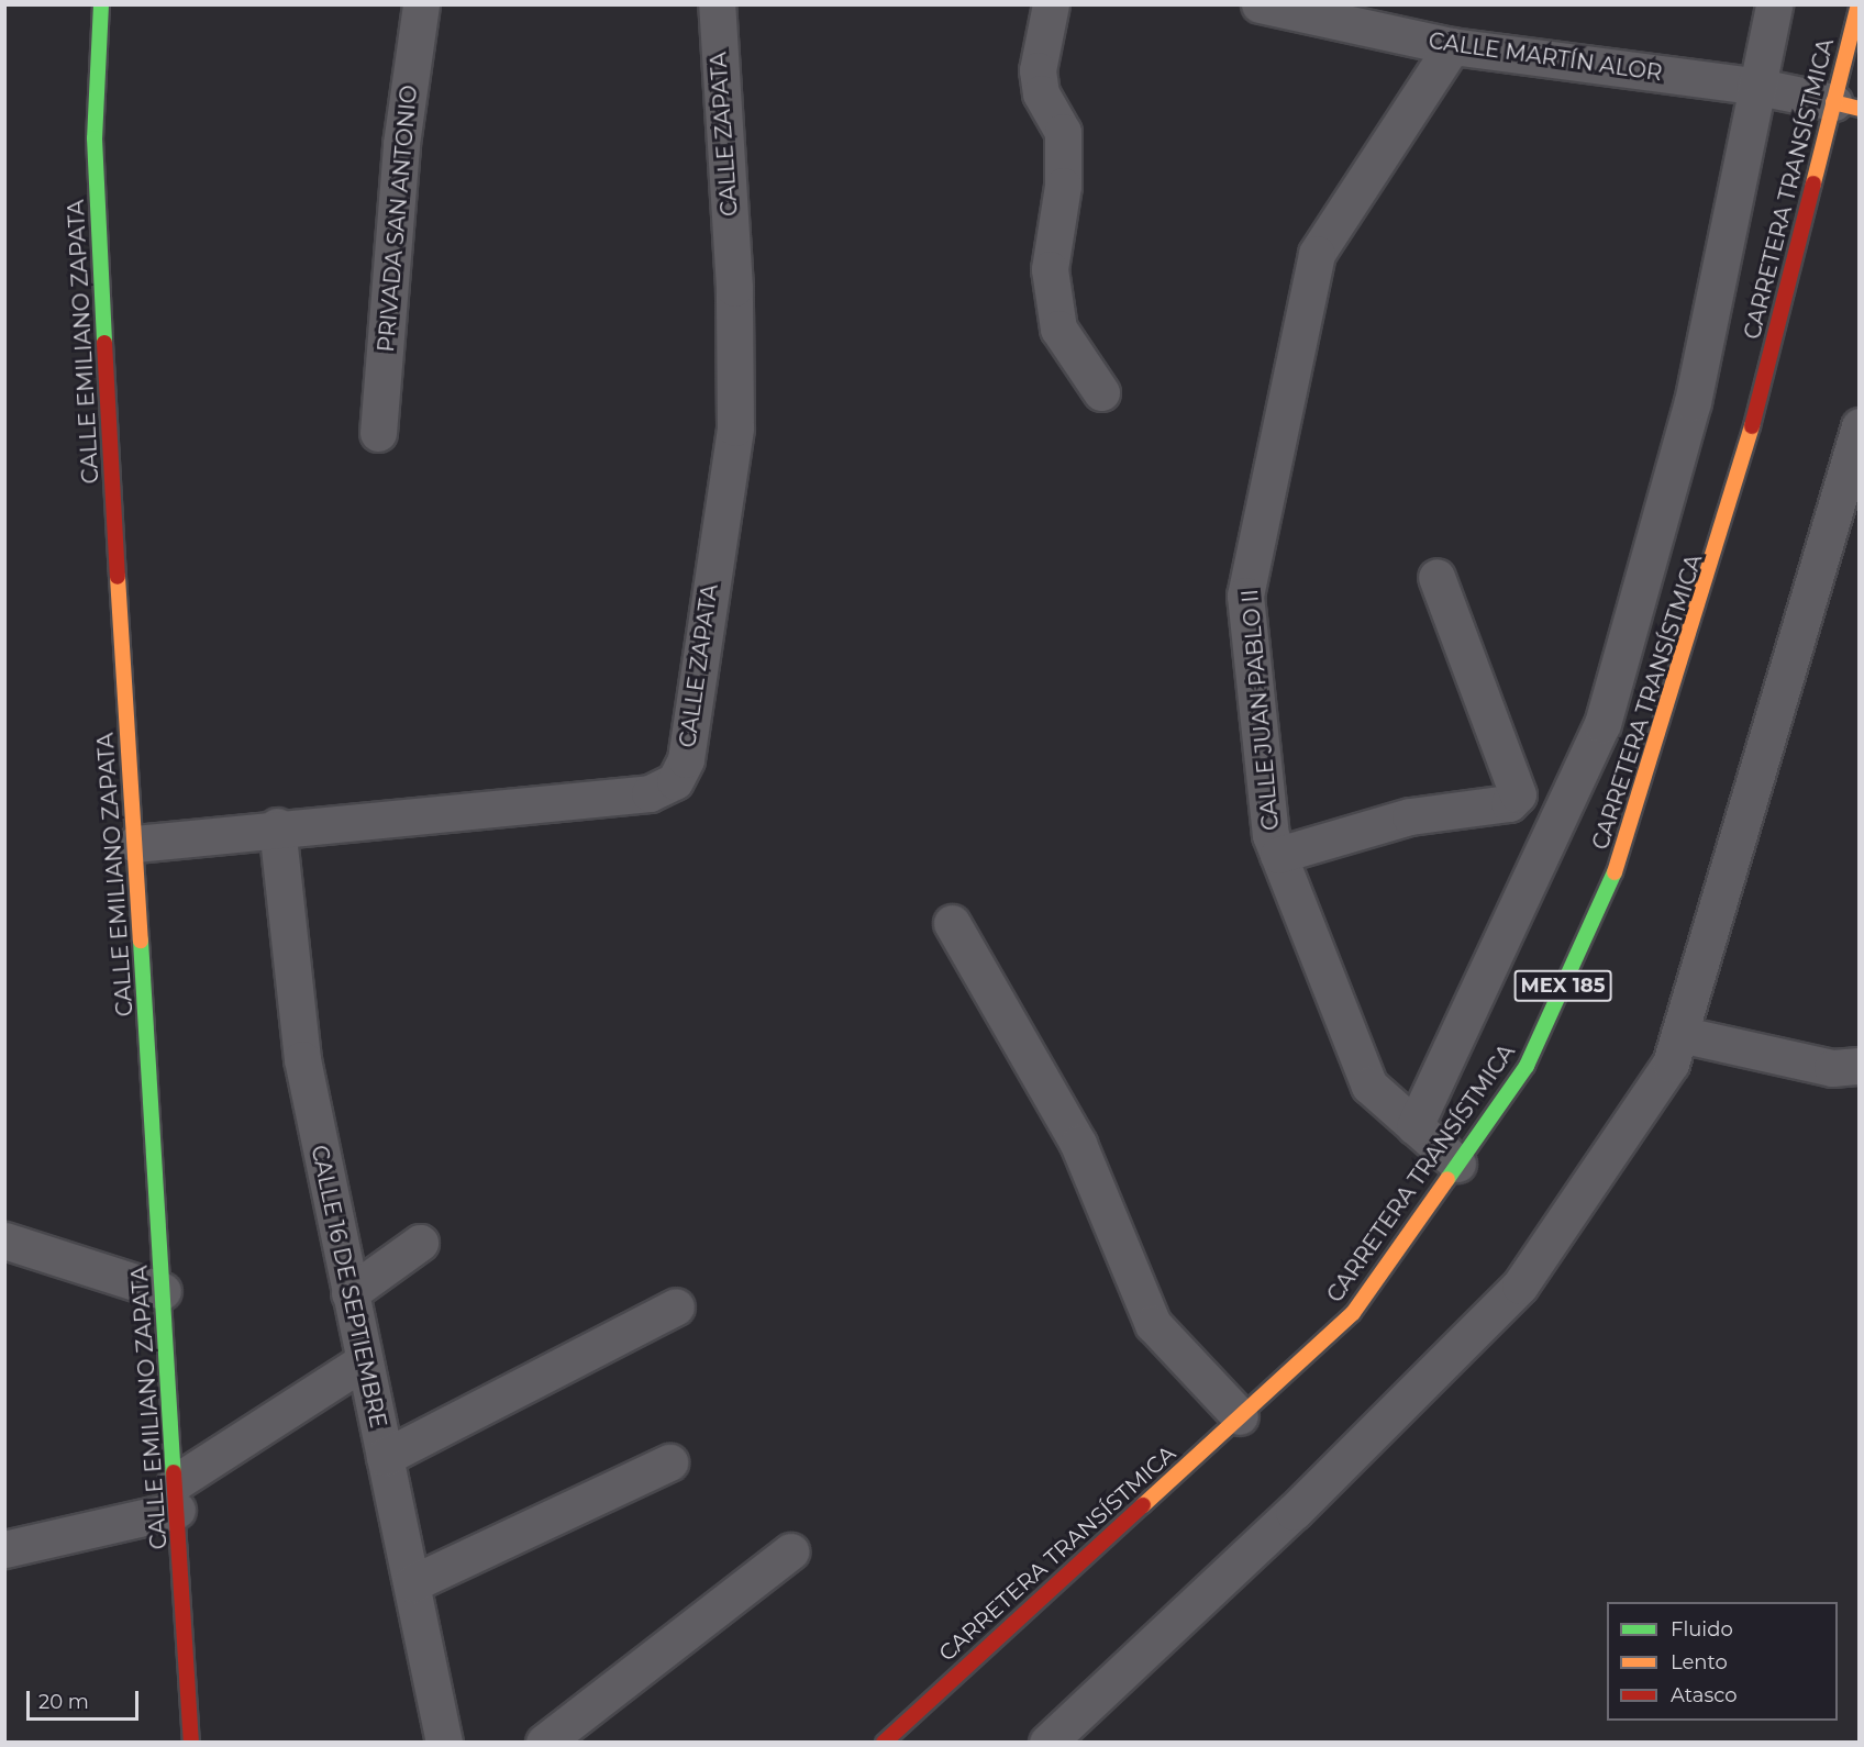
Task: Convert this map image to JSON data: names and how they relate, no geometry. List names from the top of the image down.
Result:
{
  "streets": {
    "main road": ["CARRETERA TRANSÍSTMICA", "CALLE EMILIANO ZAPATA", "MEX 185"],
    "street": [
      "CALLE MARTÍN ALOR",
      "CALLE ZAPATA",
      "PRIVADA SAN ANTONIO",
      "CALLE JUAN PABLO II",
      "CALLE 16 DE SEPTIEMBRE"
    ]
  },
  "crossings": [
    ["CALLE MARTÍN ALOR", "CARRETERA TRANSÍSTMICA"],
    ["CALLE MARTÍN ALOR", "CALLE JUAN PABLO II"],
    ["CALLE ZAPATA", "CALLE EMILIANO ZAPATA"],
    ["CALLE ZAPATA", "CALLE 16 DE SEPTIEMBRE"],
    ["CARRETERA TRANSÍSTMICA", "CALLE JUAN PABLO II"]
  ],
  "legend": ["Fluido", "Lento", "Atasco"],
  "scale_bar": "20 m"
}
